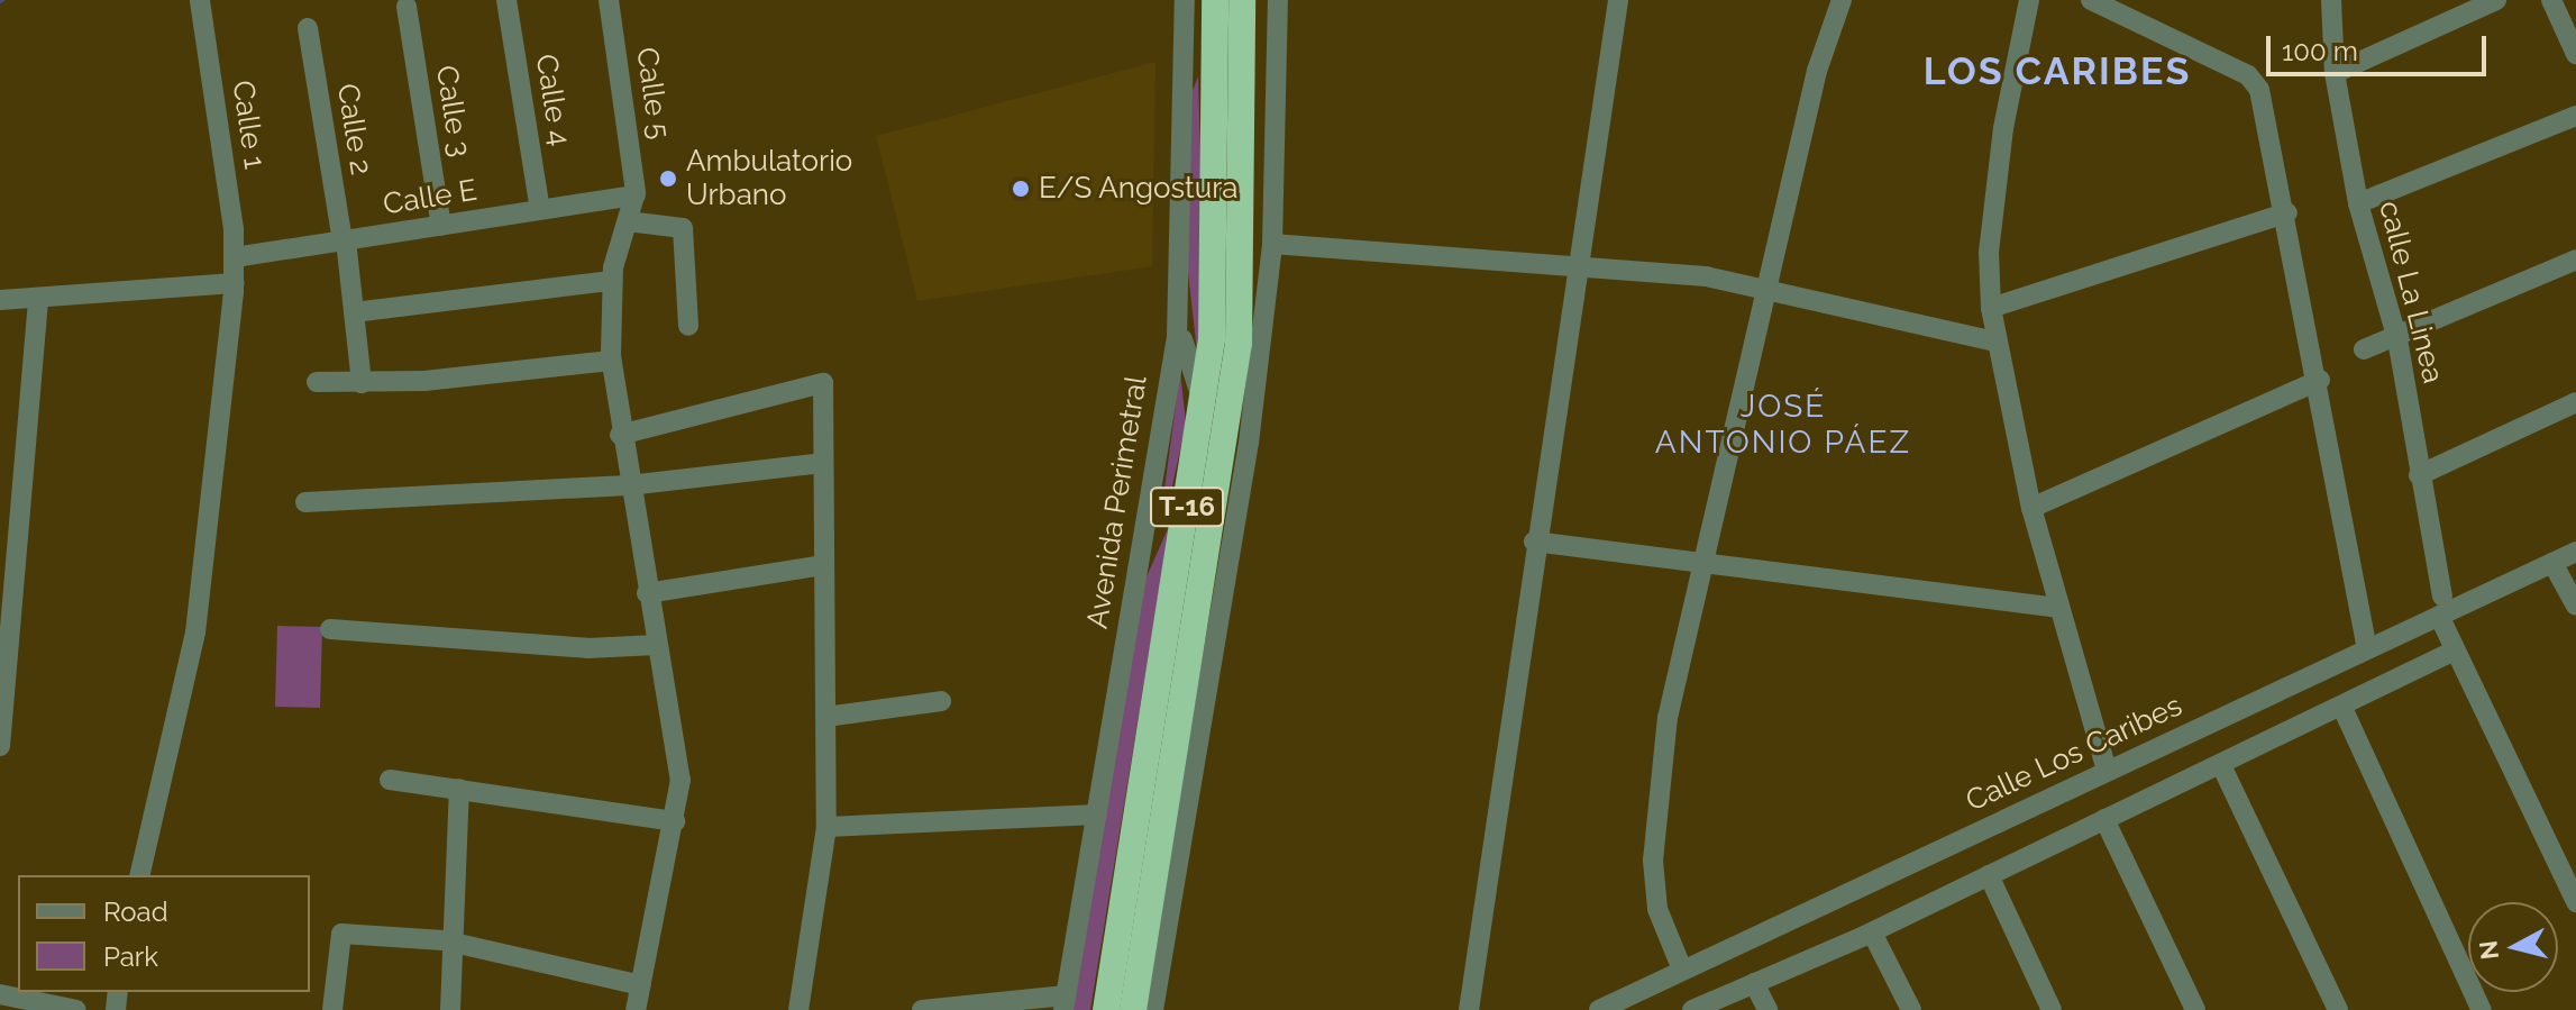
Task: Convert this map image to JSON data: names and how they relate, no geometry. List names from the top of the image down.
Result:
{
  "streets": {
    "highway": ["T-16"],
    "street": [
      "Calle 5",
      "Calle 4",
      "Calle 3",
      "Calle 1",
      "Calle 2",
      "Calle E",
      "calle La Linea",
      "Avenida Perimetral",
      "Calle Los Caribes"
    ]
  },
  "crossings": [
    ["Calle 5", "Calle E"],
    ["Calle 4", "Calle E"],
    ["Calle 3", "Calle E"],
    ["Calle 1", "Calle E"],
    ["Calle 2", "Calle E"],
    ["calle La Linea", "Calle Los Caribes"]
  ],
  "districts": ["LOS CARIBES", "JOSÉ ANTONIO PÁEZ"],
  "places": ["Ambulatorio Urbano", "E/S Angostura"],
  "legend": ["Road", "Park"],
  "scale_bar": "100 m",
  "north": "left"
}
